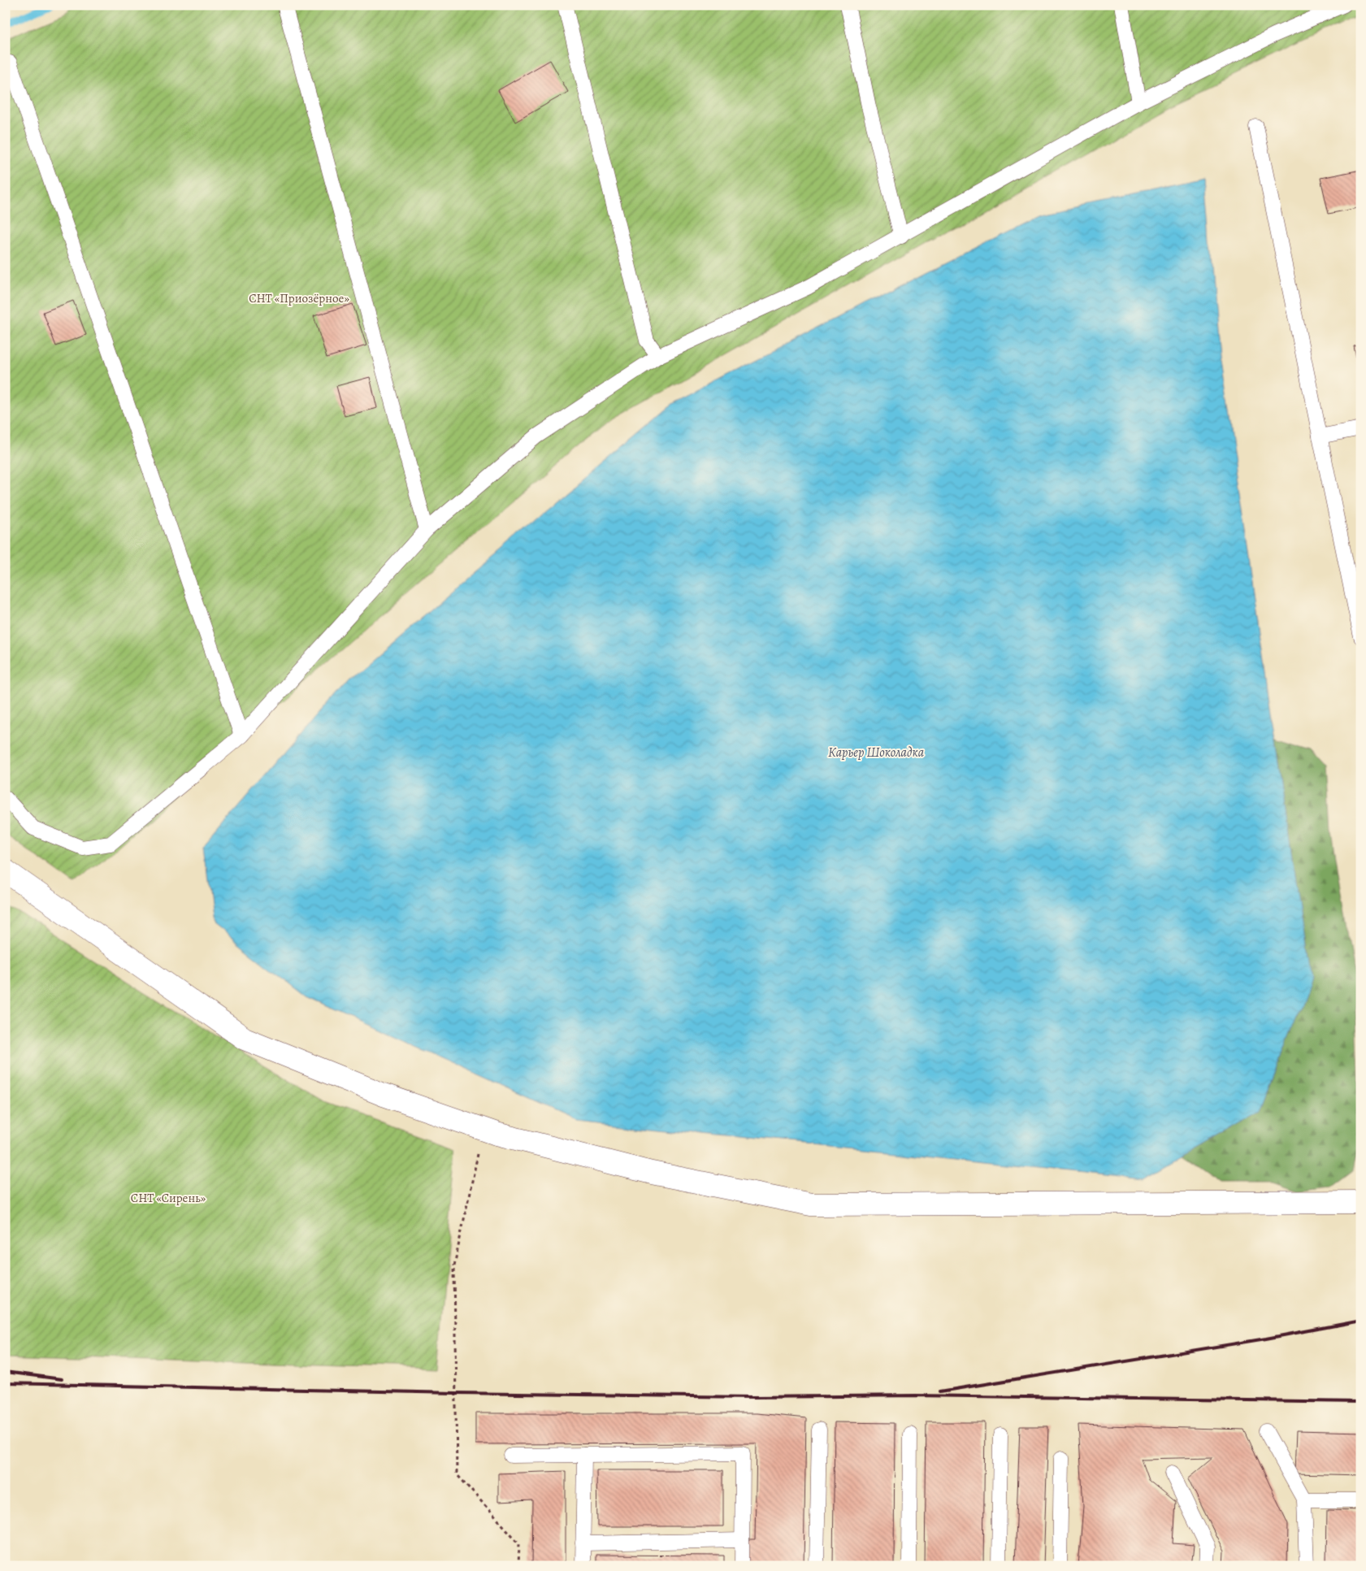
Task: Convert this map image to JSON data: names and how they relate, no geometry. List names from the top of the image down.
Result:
{
  "water": ["Карьер Шоколадка"],
  "parks": ["СНТ «Приозёрное»", "СНТ «Сирень»"]
}
